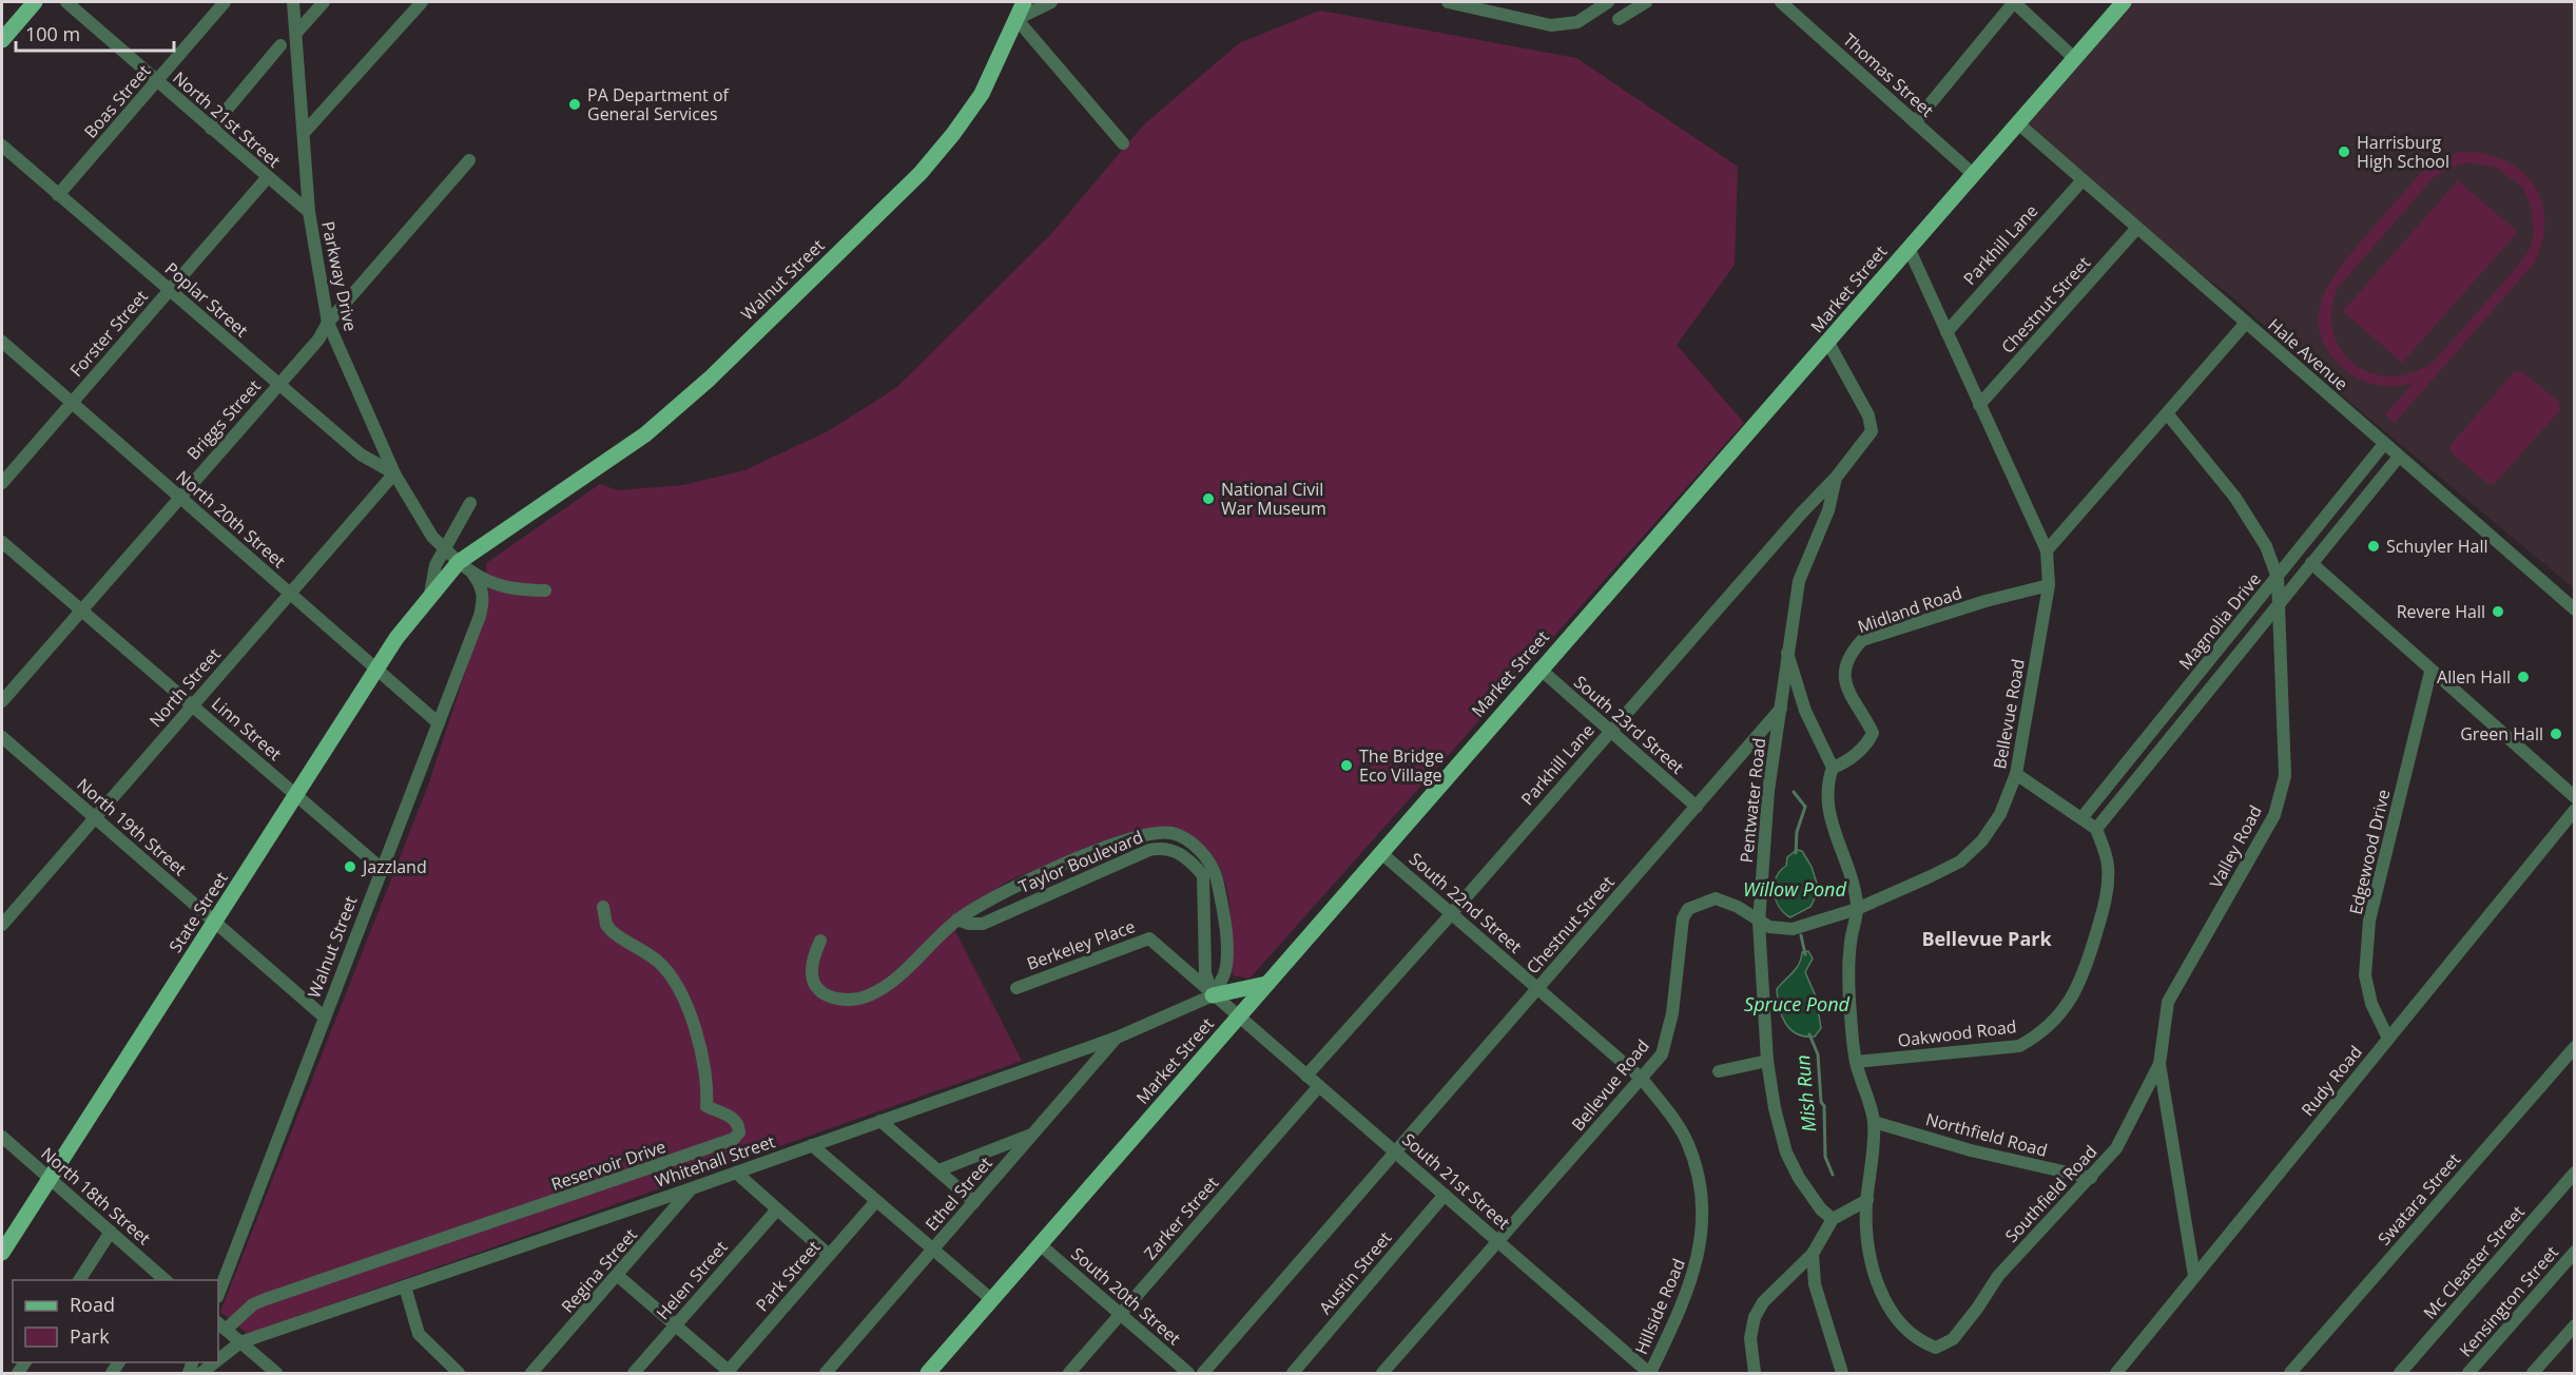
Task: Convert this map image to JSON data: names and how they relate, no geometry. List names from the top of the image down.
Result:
{
  "streets": {
    "main road": ["Walnut Street", "Market Street", "State Street"],
    "street": [
      "Thomas Street",
      "Boas Street",
      "North 21st Street",
      "Parkhill Lane",
      "Parkway Drive",
      "Poplar Street",
      "Chestnut Street",
      "Forster Street",
      "Hale Avenue",
      "Briggs Street",
      "North 20th Street",
      "Midland Road",
      "Magnolia Drive",
      "North Street",
      "Bellevue Road",
      "South 23rd Street",
      "Linn Street",
      "Pentwater Road",
      "North 19th Street",
      "Valley Road",
      "Edgewood Drive",
      "Taylor Boulevard",
      "South 22nd Street",
      "Berkeley Place",
      "Oakwood Road",
      "Rudy Road",
      "Northfield Road",
      "Whitehall Street",
      "Reservoir Drive",
      "South 21st Street",
      "Ethel Street",
      "Southfield Road",
      "North 18th Street",
      "Swatara Street",
      "Zarker Street",
      "Mc Cleaster Street",
      "Regina Street",
      "Austin Street",
      "Park Street",
      "Helen Street",
      "South 20th Street",
      "Kensington Street",
      "Hillside Road"
    ]
  },
  "crossings": [
    ["Thomas Street", "Market Street"],
    ["Boas Street", "North 21st Street"],
    ["Boas Street", "Poplar Street"],
    ["North 21st Street", "Parkway Drive"],
    ["North 21st Street", "Forster Street"],
    ["Parkhill Lane", "Hale Avenue"],
    ["Parkhill Lane", "Bellevue Road"],
    ["Parkhill Lane", "South 23rd Street"],
    ["Parkhill Lane", "South 22nd Street"],
    ["Parkhill Lane", "South 21st Street"],
    ["Parkway Drive", "Walnut Street"],
    ["Parkway Drive", "Poplar Street"],
    ["Parkway Drive", "Briggs Street"],
    ["Parkway Drive", "North Street"],
    ["Parkway Drive", "State Street"],
    ["Walnut Street", "North 20th Street"],
    ["Walnut Street", "Linn Street"],
    ["Walnut Street", "North 19th Street"],
    ["Walnut Street", "State Street"],
    ["Market Street", "Hale Avenue"],
    ["Market Street", "Bellevue Road"],
    ["Market Street", "South 23rd Street"],
    ["Market Street", "South 22nd Street"],
    ["Market Street", "South 21st Street"],
    ["Market Street", "South 20th Street"],
    ["Poplar Street", "Forster Street"],
    ["Poplar Street", "Briggs Street"],
    ["Poplar Street", "North Street"],
    ["Chestnut Street", "Hale Avenue"],
    ["Chestnut Street", "Bellevue Road"],
    ["Chestnut Street", "South 23rd Street"],
    ["Chestnut Street", "Pentwater Road"],
    ["Chestnut Street", "South 22nd Street"],
    ["Chestnut Street", "South 21st Street"],
    ["Forster Street", "North 20th Street"],
    ["Hale Avenue", "Magnolia Drive"],
    ["Briggs Street", "North 20th Street"],
    ["Briggs Street", "Linn Street"],
    ["North 20th Street", "North Street"],
    ["North 20th Street", "State Street"],
    ["Midland Road", "Bellevue Road"],
    ["Magnolia Drive", "Valley Road"],
    ["Magnolia Drive", "Oakwood Road"],
    ["North Street", "Linn Street"],
    ["North Street", "North 19th Street"],
    ["Bellevue Road", "Pentwater Road"],
    ["Bellevue Road", "South 22nd Street"],
    ["Bellevue Road", "South 21st Street"],
    ["Bellevue Road", "Hillside Road"],
    ["Linn Street", "State Street"],
    ["North 19th Street", "State Street"],
    ["Valley Road", "Rudy Road"],
    ["Valley Road", "Southfield Road"],
    ["Edgewood Drive", "Rudy Road"],
    ["Taylor Boulevard", "Berkeley Place"],
    ["Taylor Boulevard", "Whitehall Street"],
    ["South 22nd Street", "Hillside Road"],
    ["State Street", "North 18th Street"],
    ["Berkeley Place", "Whitehall Street"],
    ["Northfield Road", "Southfield Road"],
    ["Whitehall Street", "Ethel Street"],
    ["Whitehall Street", "Regina Street"],
    ["South 21st Street", "Zarker Street"],
    ["South 21st Street", "Austin Street"],
    ["South 21st Street", "Hillside Road"],
    ["Zarker Street", "South 20th Street"]
  ],
  "districts": ["Bellevue Park"],
  "water": ["Willow Pond", "Spruce Pond", "Mish Run"],
  "places": [
    "PA Department of General Services",
    "Harrisburg High School",
    "National Civil War Museum",
    "Schuyler Hall",
    "Revere Hall",
    "Allen Hall",
    "Green Hall",
    "The Bridge Eco Village",
    "Jazzland"
  ],
  "legend": ["Road", "Park"],
  "scale_bar": "100 m"
}
